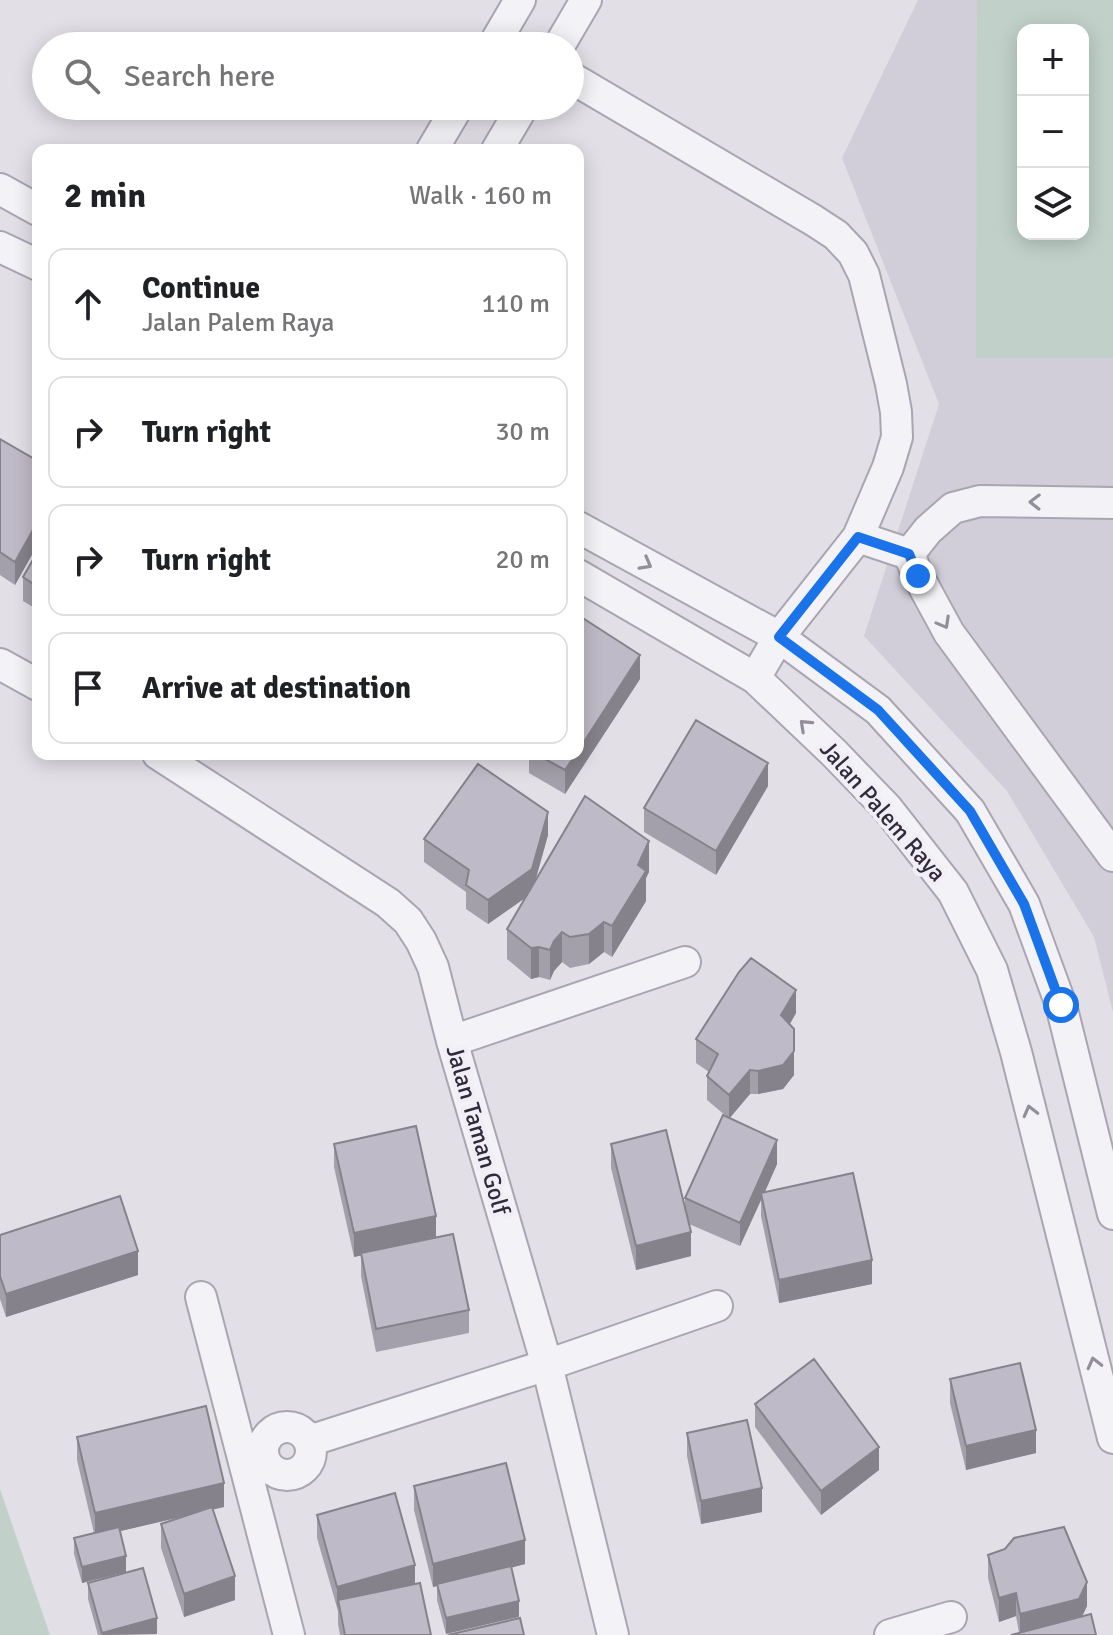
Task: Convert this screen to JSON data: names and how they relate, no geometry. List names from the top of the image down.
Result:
{
  "streets": {
    "street": ["Jalan Palem Raya", "Jalan Taman Golf"]
  },
  "page": {
    "map_buttons": ["+", "−"],
    "search": "Search here",
    "heading": ["2 min", "Walk · 160 m"],
    "list": [
      ["Continue", "Jalan Palem Raya", "110 m"],
      ["Turn right", "30 m"],
      ["Turn right", "20 m"],
      "Arrive at destination"
    ]
  }
}
